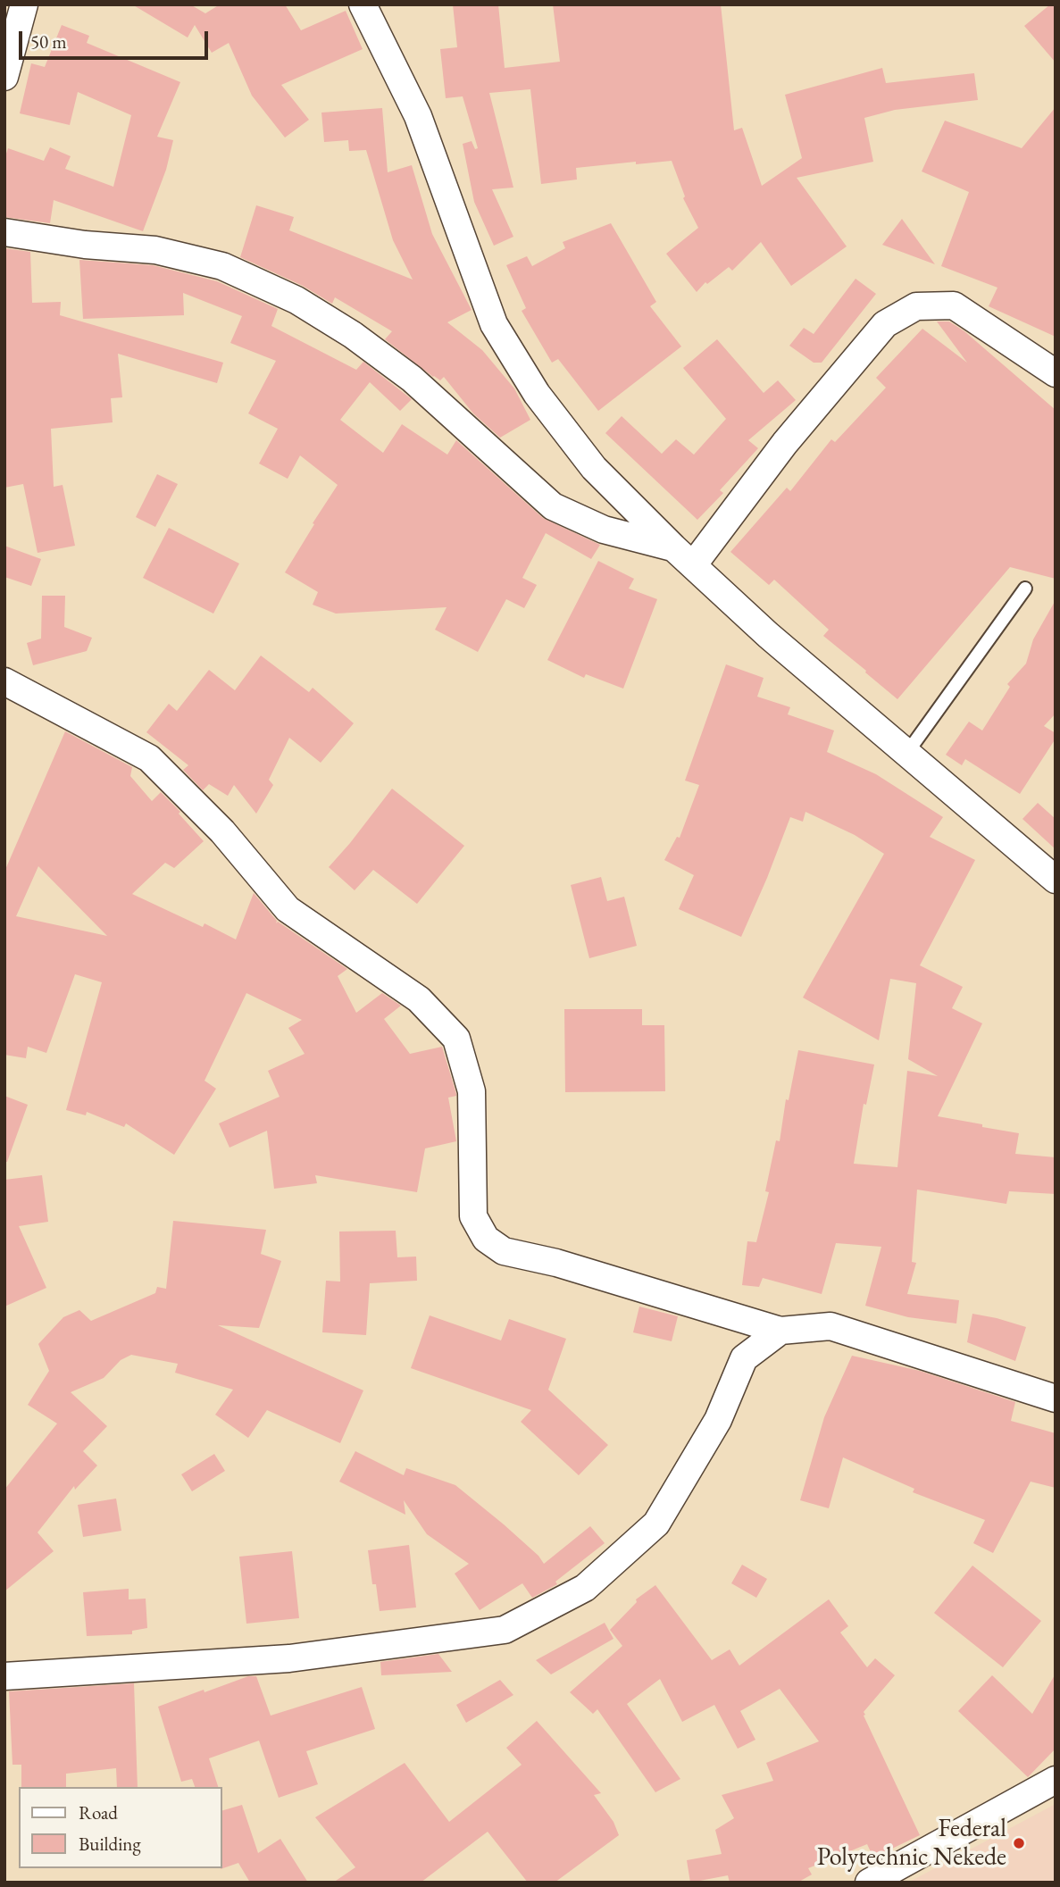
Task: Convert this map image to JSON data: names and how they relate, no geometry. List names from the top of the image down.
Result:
{
  "places": ["Federal Polytechnic Nekede"],
  "legend": ["Road", "Building"],
  "scale_bar": "50 m"
}
